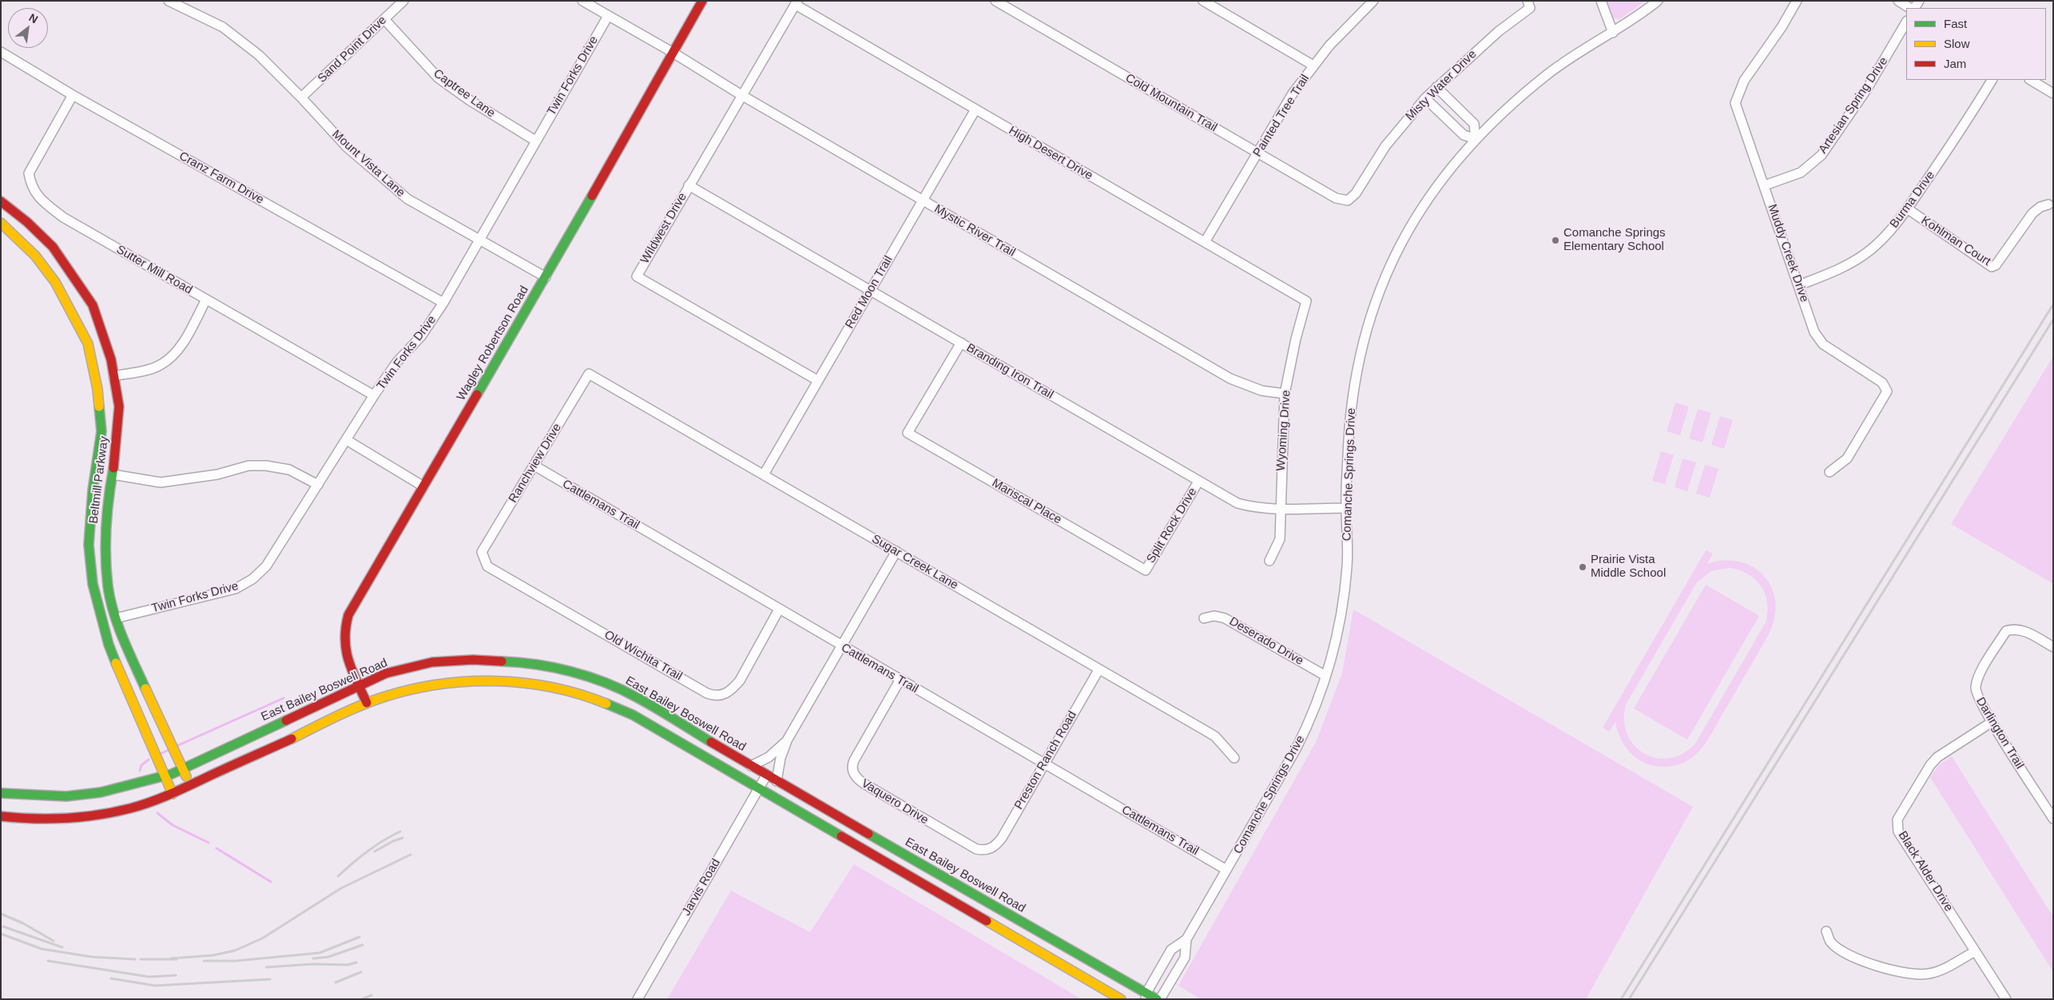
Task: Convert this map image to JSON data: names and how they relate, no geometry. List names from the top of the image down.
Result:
{
  "streets": {
    "main road": ["Wagley Robertson Road", "Beltmill Parkway", "East Bailey Boswell Road"],
    "street": [
      "Sand Point Drive",
      "Twin Forks Drive",
      "Misty Water Drive",
      "Captree Lane",
      "Cold Mountain Trail",
      "Artesian Spring Drive",
      "Painted Tree Trail",
      "High Desert Drive",
      "Mount Vista Lane",
      "Cranz Farm Drive",
      "Burma Drive",
      "Wildwest Drive",
      "Mystic River Trail",
      "Kohlman Court",
      "Muddy Creek Drive",
      "Sutter Mill Road",
      "Red Moon Trail",
      "Branding Iron Trail",
      "Wyoming Drive",
      "Ranchview Drive",
      "Comanche Springs Drive",
      "Mariscal Place",
      "Cattlemans Trail",
      "Split Rock Drive",
      "Sugar Creek Lane",
      "Deserado Drive",
      "Old Wichita Trail",
      "Darlington Trail",
      "Preston Ranch Road",
      "Vaquero Drive",
      "Black Alder Drive",
      "Jarvis Road"
    ]
  },
  "crossings": [
    ["Sand Point Drive", "Captree Lane"],
    ["Sand Point Drive", "Mount Vista Lane"],
    ["Twin Forks Drive", "Captree Lane"],
    ["Twin Forks Drive", "Mount Vista Lane"],
    ["Twin Forks Drive", "Cranz Farm Drive"],
    ["Twin Forks Drive", "Sutter Mill Road"],
    ["Twin Forks Drive", "Beltmill Parkway"],
    ["Misty Water Drive", "Cold Mountain Trail"],
    ["Cold Mountain Trail", "Painted Tree Trail"],
    ["Artesian Spring Drive", "Muddy Creek Drive"],
    ["Painted Tree Trail", "High Desert Drive"],
    ["High Desert Drive", "Wildwest Drive"],
    ["High Desert Drive", "Red Moon Trail"],
    ["High Desert Drive", "Wyoming Drive"],
    ["Mount Vista Lane", "Wagley Robertson Road"],
    ["Cranz Farm Drive", "Sutter Mill Road"],
    ["Burma Drive", "Kohlman Court"],
    ["Burma Drive", "Muddy Creek Drive"],
    ["Wildwest Drive", "Mystic River Trail"],
    ["Wildwest Drive", "Red Moon Trail"],
    ["Wildwest Drive", "Branding Iron Trail"],
    ["Mystic River Trail", "Red Moon Trail"],
    ["Mystic River Trail", "Wagley Robertson Road"],
    ["Mystic River Trail", "Wyoming Drive"],
    ["Red Moon Trail", "Branding Iron Trail"],
    ["Red Moon Trail", "Sugar Creek Lane"],
    ["Wagley Robertson Road", "East Bailey Boswell Road"],
    ["Branding Iron Trail", "Wyoming Drive"],
    ["Branding Iron Trail", "Comanche Springs Drive"],
    ["Branding Iron Trail", "Mariscal Place"],
    ["Branding Iron Trail", "Split Rock Drive"],
    ["Ranchview Drive", "Cattlemans Trail"],
    ["Ranchview Drive", "Sugar Creek Lane"],
    ["Ranchview Drive", "Old Wichita Trail"],
    ["Comanche Springs Drive", "Cattlemans Trail"],
    ["Comanche Springs Drive", "Deserado Drive"],
    ["Comanche Springs Drive", "East Bailey Boswell Road"],
    ["Beltmill Parkway", "East Bailey Boswell Road"],
    ["Mariscal Place", "Split Rock Drive"],
    ["Cattlemans Trail", "Old Wichita Trail"],
    ["Cattlemans Trail", "Preston Ranch Road"],
    ["Cattlemans Trail", "Vaquero Drive"],
    ["Sugar Creek Lane", "Preston Ranch Road"],
    ["East Bailey Boswell Road", "Jarvis Road"],
    ["Darlington Trail", "Black Alder Drive"],
    ["Preston Ranch Road", "Vaquero Drive"]
  ],
  "places": ["Comanche Springs Elementary School", "Prairie Vista Middle School"],
  "legend": ["Fast", "Slow", "Jam"],
  "north": "top right"
}
